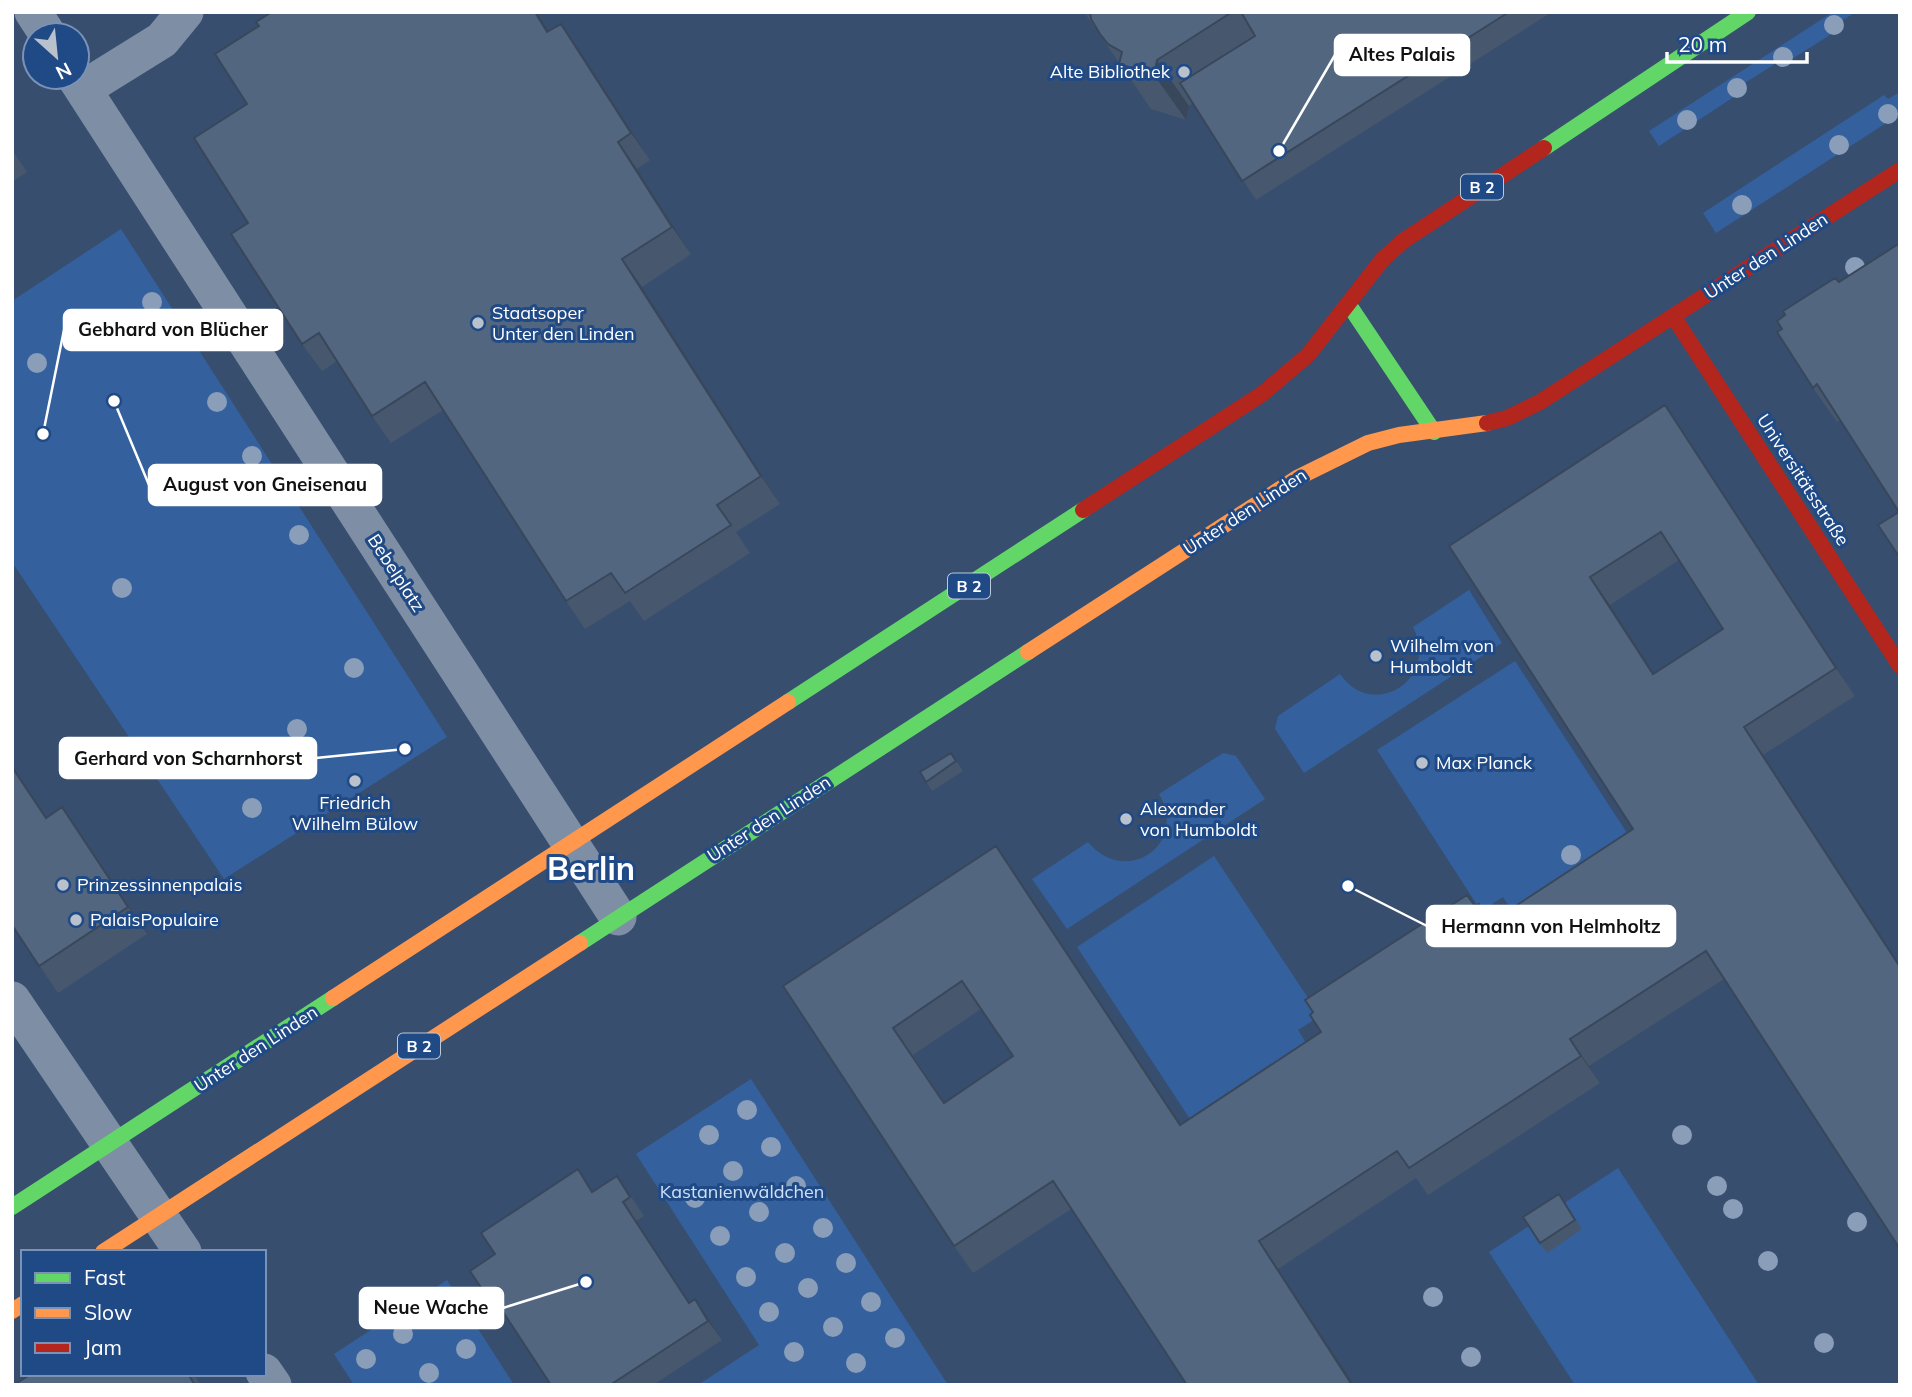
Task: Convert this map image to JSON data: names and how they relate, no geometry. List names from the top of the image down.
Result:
{
  "streets": {
    "main road": ["B 2", "Unter den Linden", "Universitätsstraße"],
    "street": ["Bebelplatz"]
  },
  "crossings": [
    ["Unter den Linden", "Universitätsstraße"],
    ["Unter den Linden", "Bebelplatz"]
  ],
  "districts": ["Berlin"],
  "parks": ["Kastanienwäldchen"],
  "places": [
    "Alte Bibliothek",
    "Altes Palais",
    "Staatsoper Unter den Linden",
    "August von Gneisenau",
    "Gebhard von Blücher",
    "Wilhelm von Humboldt",
    "Gerhard von Scharnhorst",
    "Max Planck",
    "Friedrich Wilhelm Bülow",
    "Alexander von Humboldt",
    "Prinzessinnenpalais",
    "Hermann von Helmholtz",
    "PalaisPopulaire",
    "Neue Wache"
  ],
  "legend": ["Fast", "Slow", "Jam"],
  "scale_bar": "20 m",
  "north": "bottom right"
}
